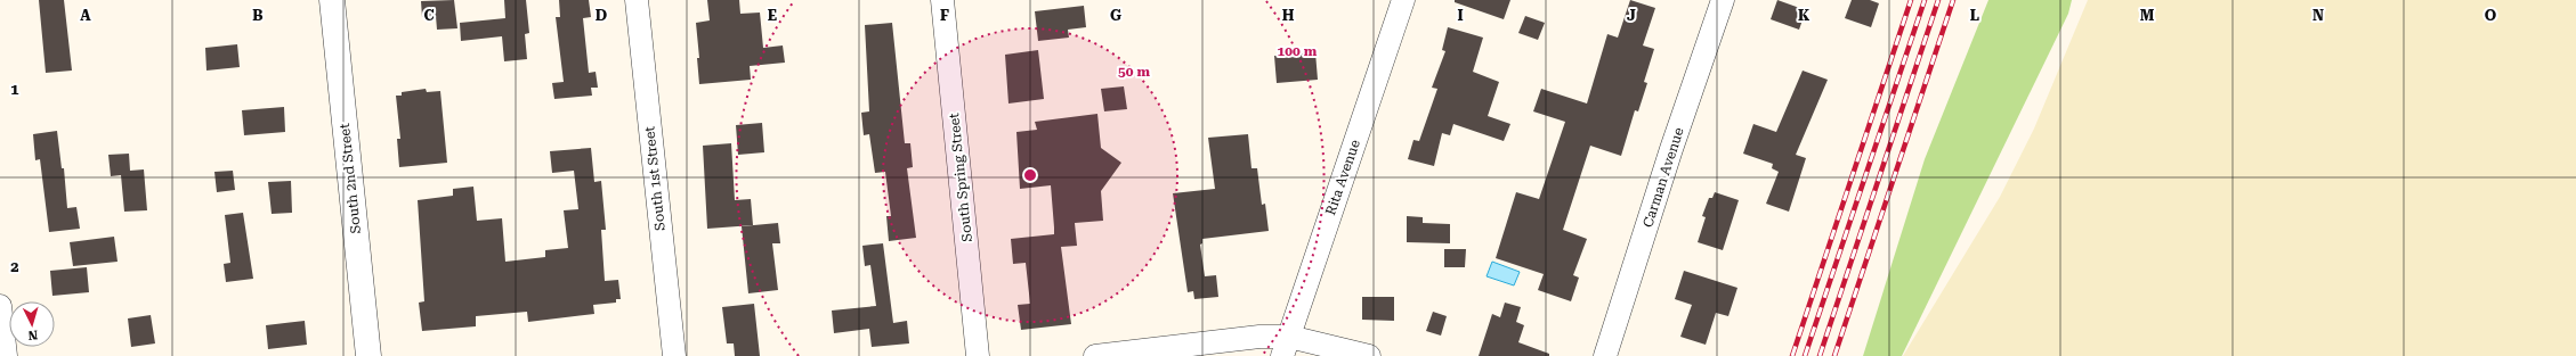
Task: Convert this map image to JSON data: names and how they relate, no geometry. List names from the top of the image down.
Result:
{
  "streets": {
    "street": [
      "South Spring Street",
      "Rita Avenue",
      "Carman Avenue",
      "South 2nd Street",
      "South 1st Street"
    ]
  },
  "north": "bottom",
  "grid": {
    "columns": [
      "A",
      "B",
      "C",
      "D",
      "E",
      "F",
      "G",
      "H",
      "I",
      "J",
      "K",
      "L",
      "M",
      "N",
      "O"
    ],
    "rows": ["1", "2"]
  },
  "rings": ["100 m", "50 m"]
}
